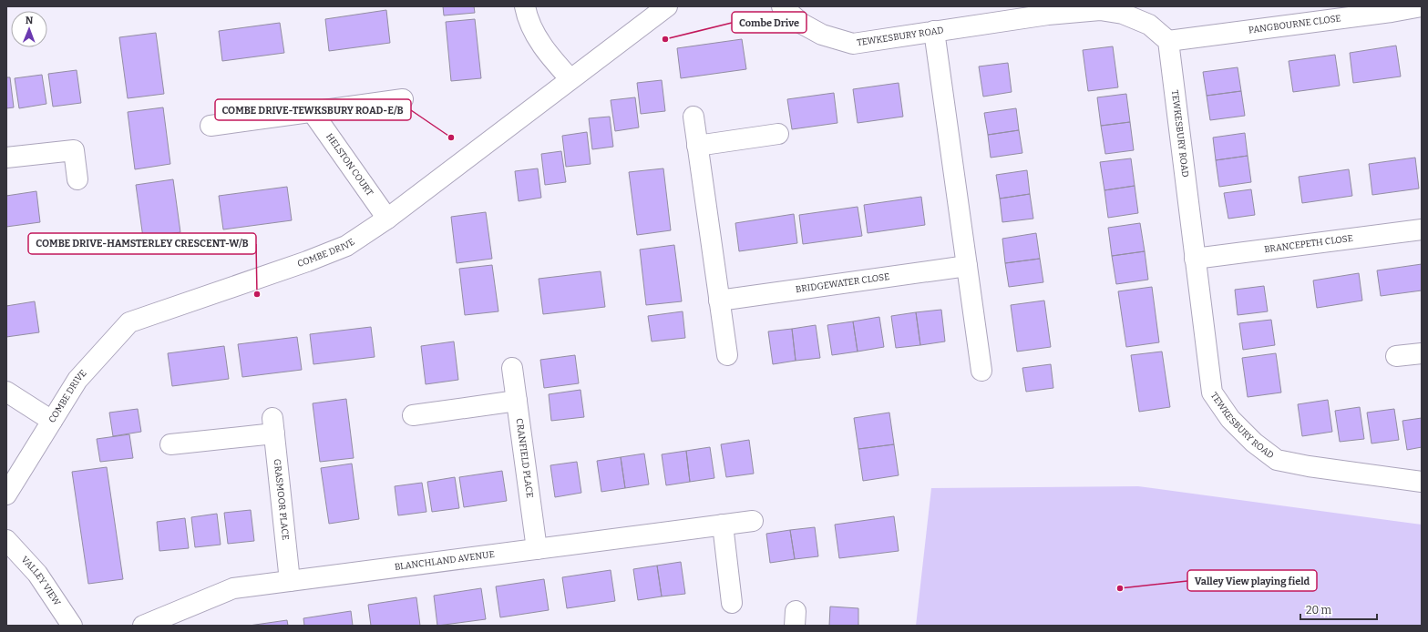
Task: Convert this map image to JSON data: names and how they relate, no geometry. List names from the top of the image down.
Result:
{
  "streets": {
    "street": [
      "PANGBOURNE CLOSE",
      "TEWKESBURY ROAD",
      "HELSTON COURT",
      "BRANCEPETH CLOSE",
      "COMBE DRIVE",
      "BRIDGEWATER CLOSE",
      "CRANFIELD PLACE",
      "GRASMOOR PLACE",
      "BLANCHLAND AVENUE",
      "VALLEY VIEW"
    ]
  },
  "crossings": [
    ["PANGBOURNE CLOSE", "TEWKESBURY ROAD"],
    ["TEWKESBURY ROAD", "BRANCEPETH CLOSE"],
    ["HELSTON COURT", "COMBE DRIVE"],
    ["CRANFIELD PLACE", "BLANCHLAND AVENUE"],
    ["GRASMOOR PLACE", "BLANCHLAND AVENUE"]
  ],
  "places": [
    "Combe Drive",
    "COMBE DRIVE-TEWKSBURY ROAD-E/B",
    "COMBE DRIVE-HAMSTERLEY CRESCENT-W/B",
    "Valley View playing field"
  ],
  "scale_bar": "20 m",
  "north": "top"
}
